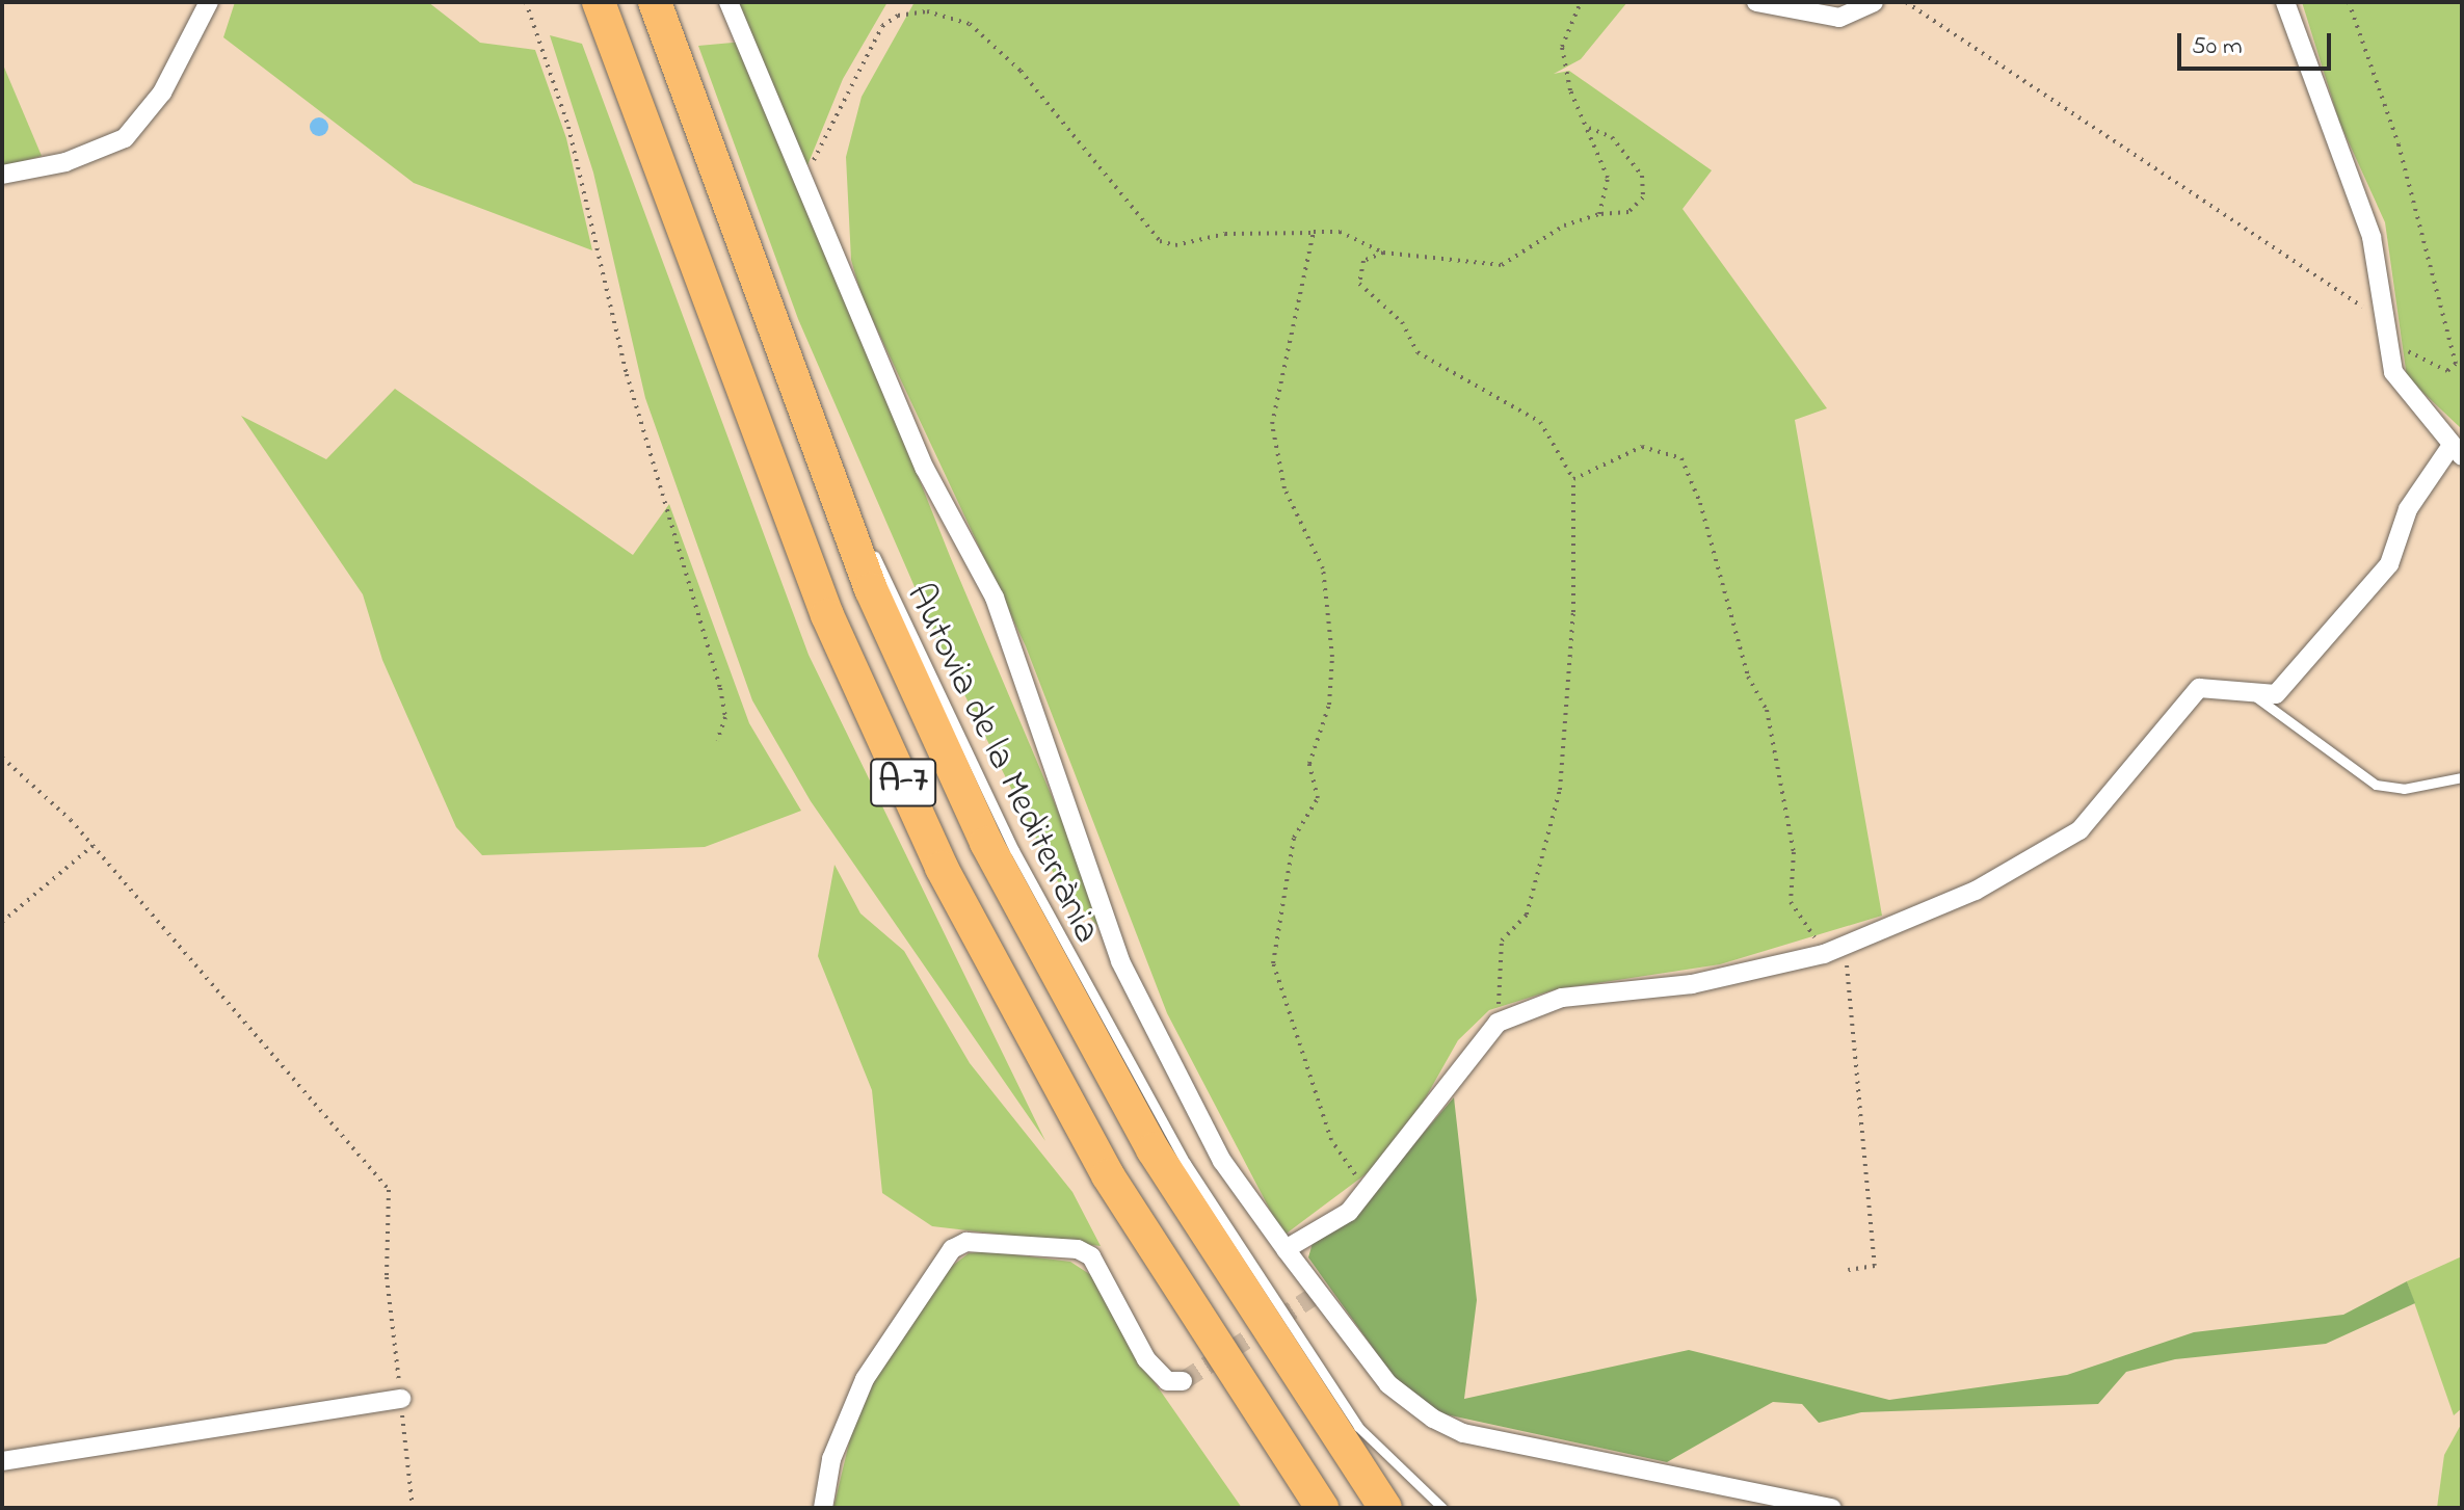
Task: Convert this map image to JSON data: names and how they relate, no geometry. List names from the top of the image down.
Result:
{
  "streets": {
    "highway": ["Autovia de la Mediterrània", "A-7"]
  },
  "scale_bar": "50 m"
}
